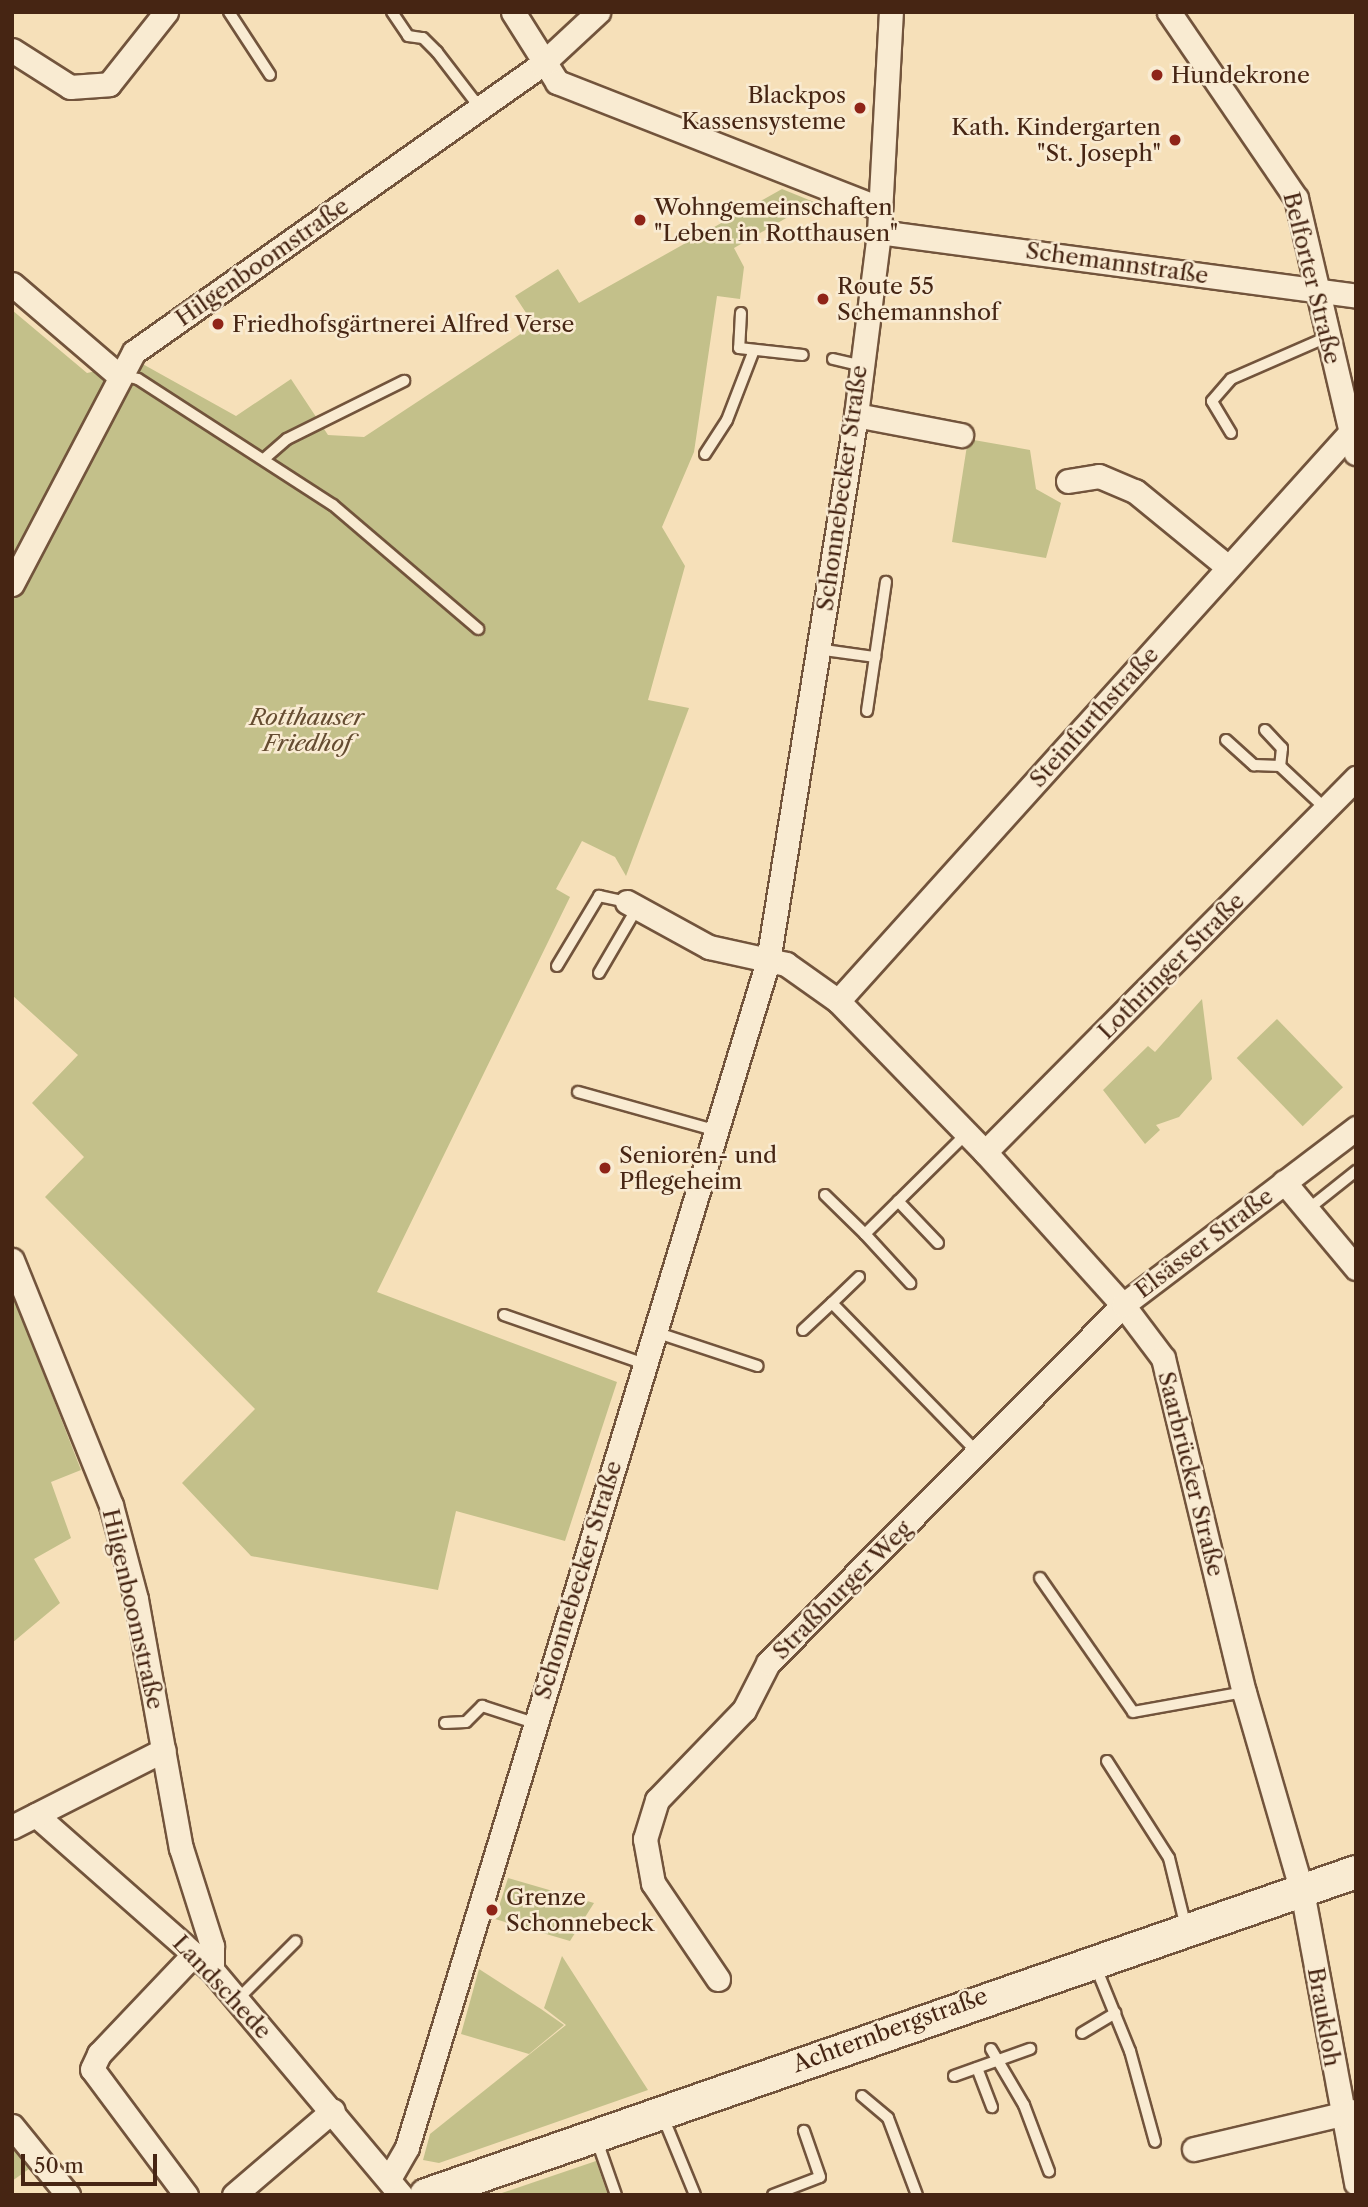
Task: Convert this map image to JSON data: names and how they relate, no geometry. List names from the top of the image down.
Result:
{
  "streets": {
    "street": [
      "Hilgenboomstraße",
      "Schemannstraße",
      "Belforter Straße",
      "Schonnebecker Straße",
      "Steinfurthstraße",
      "Lothringer Straße",
      "Elsässer Straße",
      "Saarbrücker Straße",
      "Straßburger Weg",
      "Landschede",
      "Braukloh",
      "Achternbergstraße"
    ]
  },
  "crossings": [
    ["Hilgenboomstraße", "Landschede"],
    ["Schemannstraße", "Belforter Straße"],
    ["Schemannstraße", "Schonnebecker Straße"],
    ["Belforter Straße", "Steinfurthstraße"],
    ["Schonnebecker Straße", "Saarbrücker Straße"],
    ["Schonnebecker Straße", "Landschede"],
    ["Steinfurthstraße", "Saarbrücker Straße"],
    ["Lothringer Straße", "Saarbrücker Straße"],
    ["Elsässer Straße", "Saarbrücker Straße"],
    ["Elsässer Straße", "Straßburger Weg"],
    ["Saarbrücker Straße", "Straßburger Weg"],
    ["Saarbrücker Straße", "Braukloh"],
    ["Saarbrücker Straße", "Achternbergstraße"],
    ["Braukloh", "Achternbergstraße"]
  ],
  "parks": ["Rotthauser Friedhof"],
  "places": [
    "Hundekrone",
    "Blackpos Kassensysteme",
    "Kath. Kindergarten \"St. Joseph\"",
    "Wohngemeinschaften \"Leben in Rotthausen\"",
    "Route 55 Schemannshof",
    "Friedhofsgärtnerei Alfred Verse",
    "Senioren- und Pflegeheim",
    "Grenze Schonnebeck"
  ],
  "scale_bar": "50 m"
}
